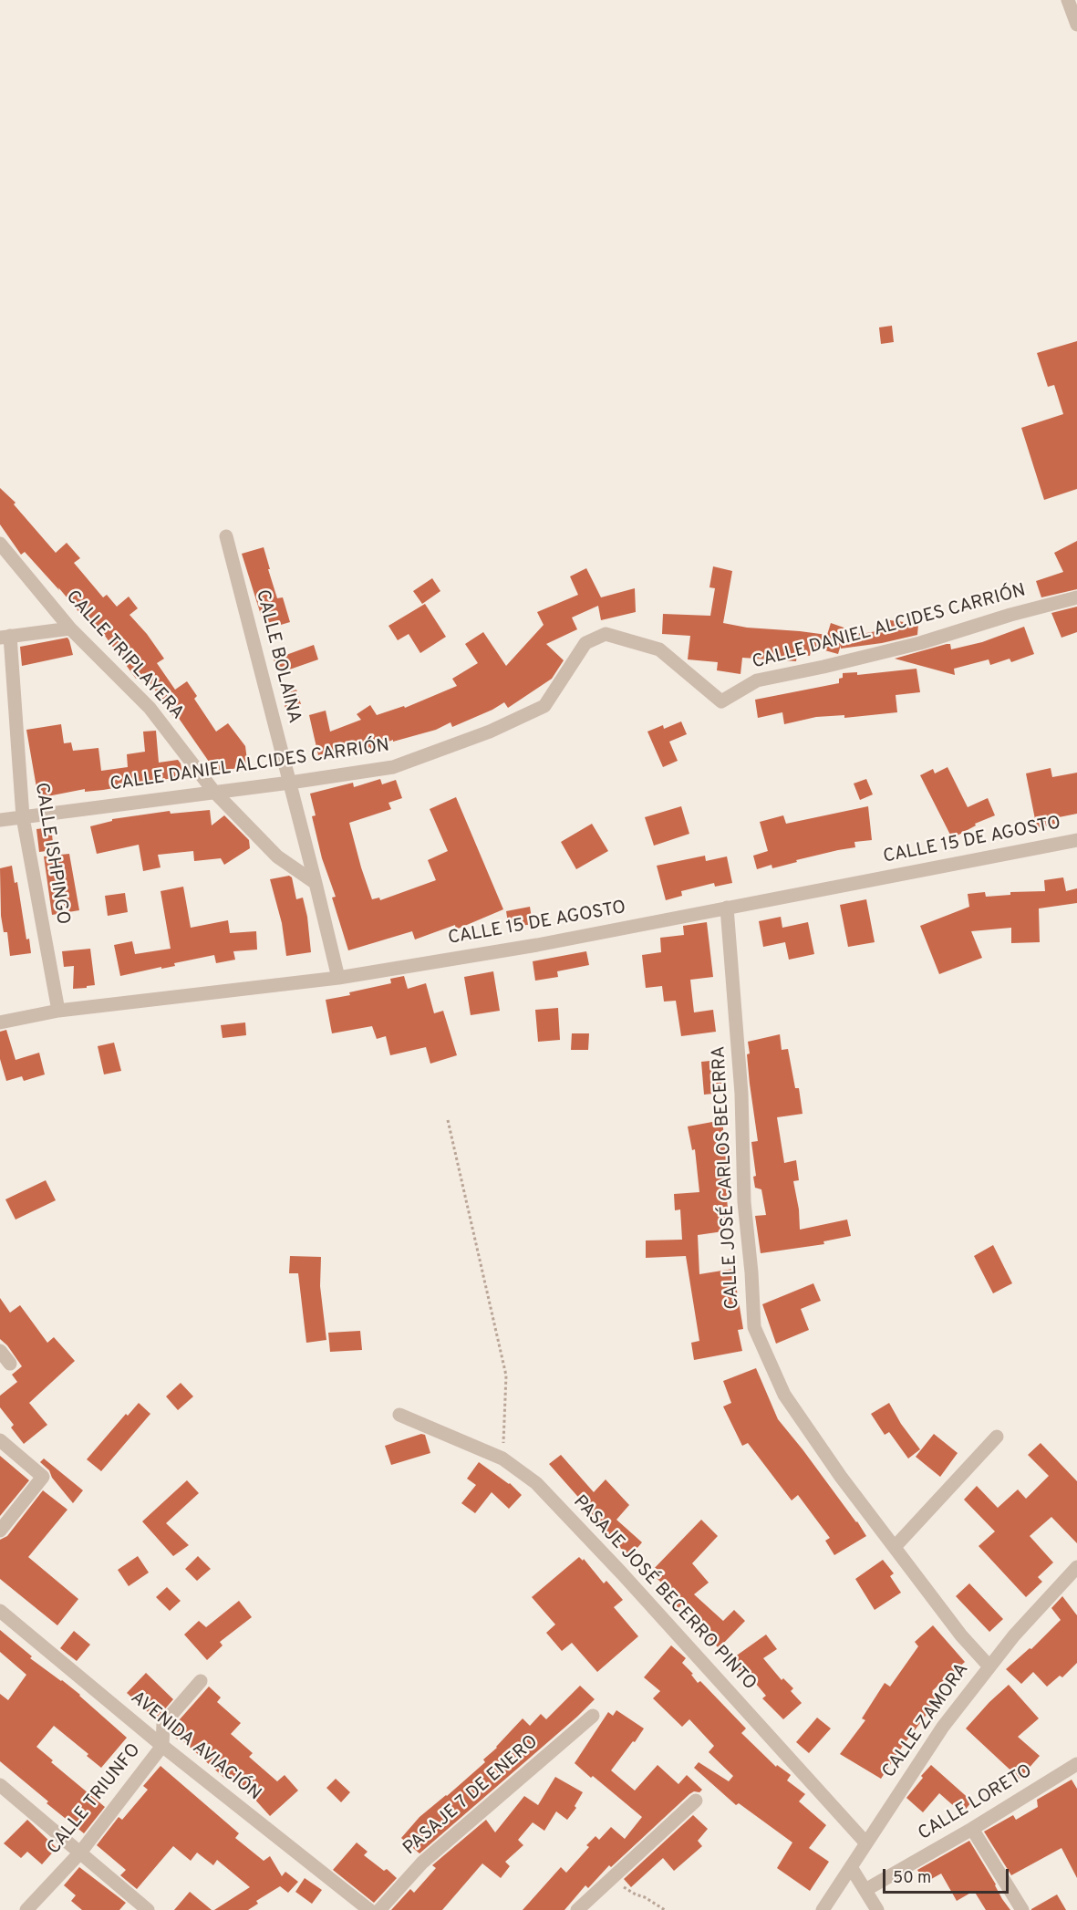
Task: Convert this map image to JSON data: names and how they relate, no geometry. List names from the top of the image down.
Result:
{
  "streets": {
    "street": [
      "CALLE DANIEL ALCIDES CARRIÓN",
      "CALLE TRIPLAYERA",
      "CALLE BOLAINA",
      "CALLE 15 DE AGOSTO",
      "CALLE ISHPINGO",
      "CALLE JOSÉ CARLOS BECERRA",
      "PASAJE JOSÉ BECERRO PINTO",
      "CALLE ZAMORA",
      "AVENIDA AVIACIÓN",
      "PASAJE 7 DE ENERO",
      "CALLE TRIUNFO",
      "CALLE LORETO"
    ]
  },
  "crossings": [
    ["CALLE DANIEL ALCIDES CARRIÓN", "CALLE TRIPLAYERA"],
    ["CALLE DANIEL ALCIDES CARRIÓN", "CALLE BOLAINA"],
    ["CALLE DANIEL ALCIDES CARRIÓN", "CALLE ISHPINGO"],
    ["CALLE TRIPLAYERA", "CALLE BOLAINA"],
    ["CALLE BOLAINA", "CALLE 15 DE AGOSTO"],
    ["CALLE 15 DE AGOSTO", "CALLE ISHPINGO"],
    ["CALLE 15 DE AGOSTO", "CALLE JOSÉ CARLOS BECERRA"],
    ["CALLE JOSÉ CARLOS BECERRA", "CALLE ZAMORA"],
    ["PASAJE JOSÉ BECERRO PINTO", "CALLE ZAMORA"],
    ["AVENIDA AVIACIÓN", "CALLE TRIUNFO"]
  ],
  "scale_bar": "50 m"
}
